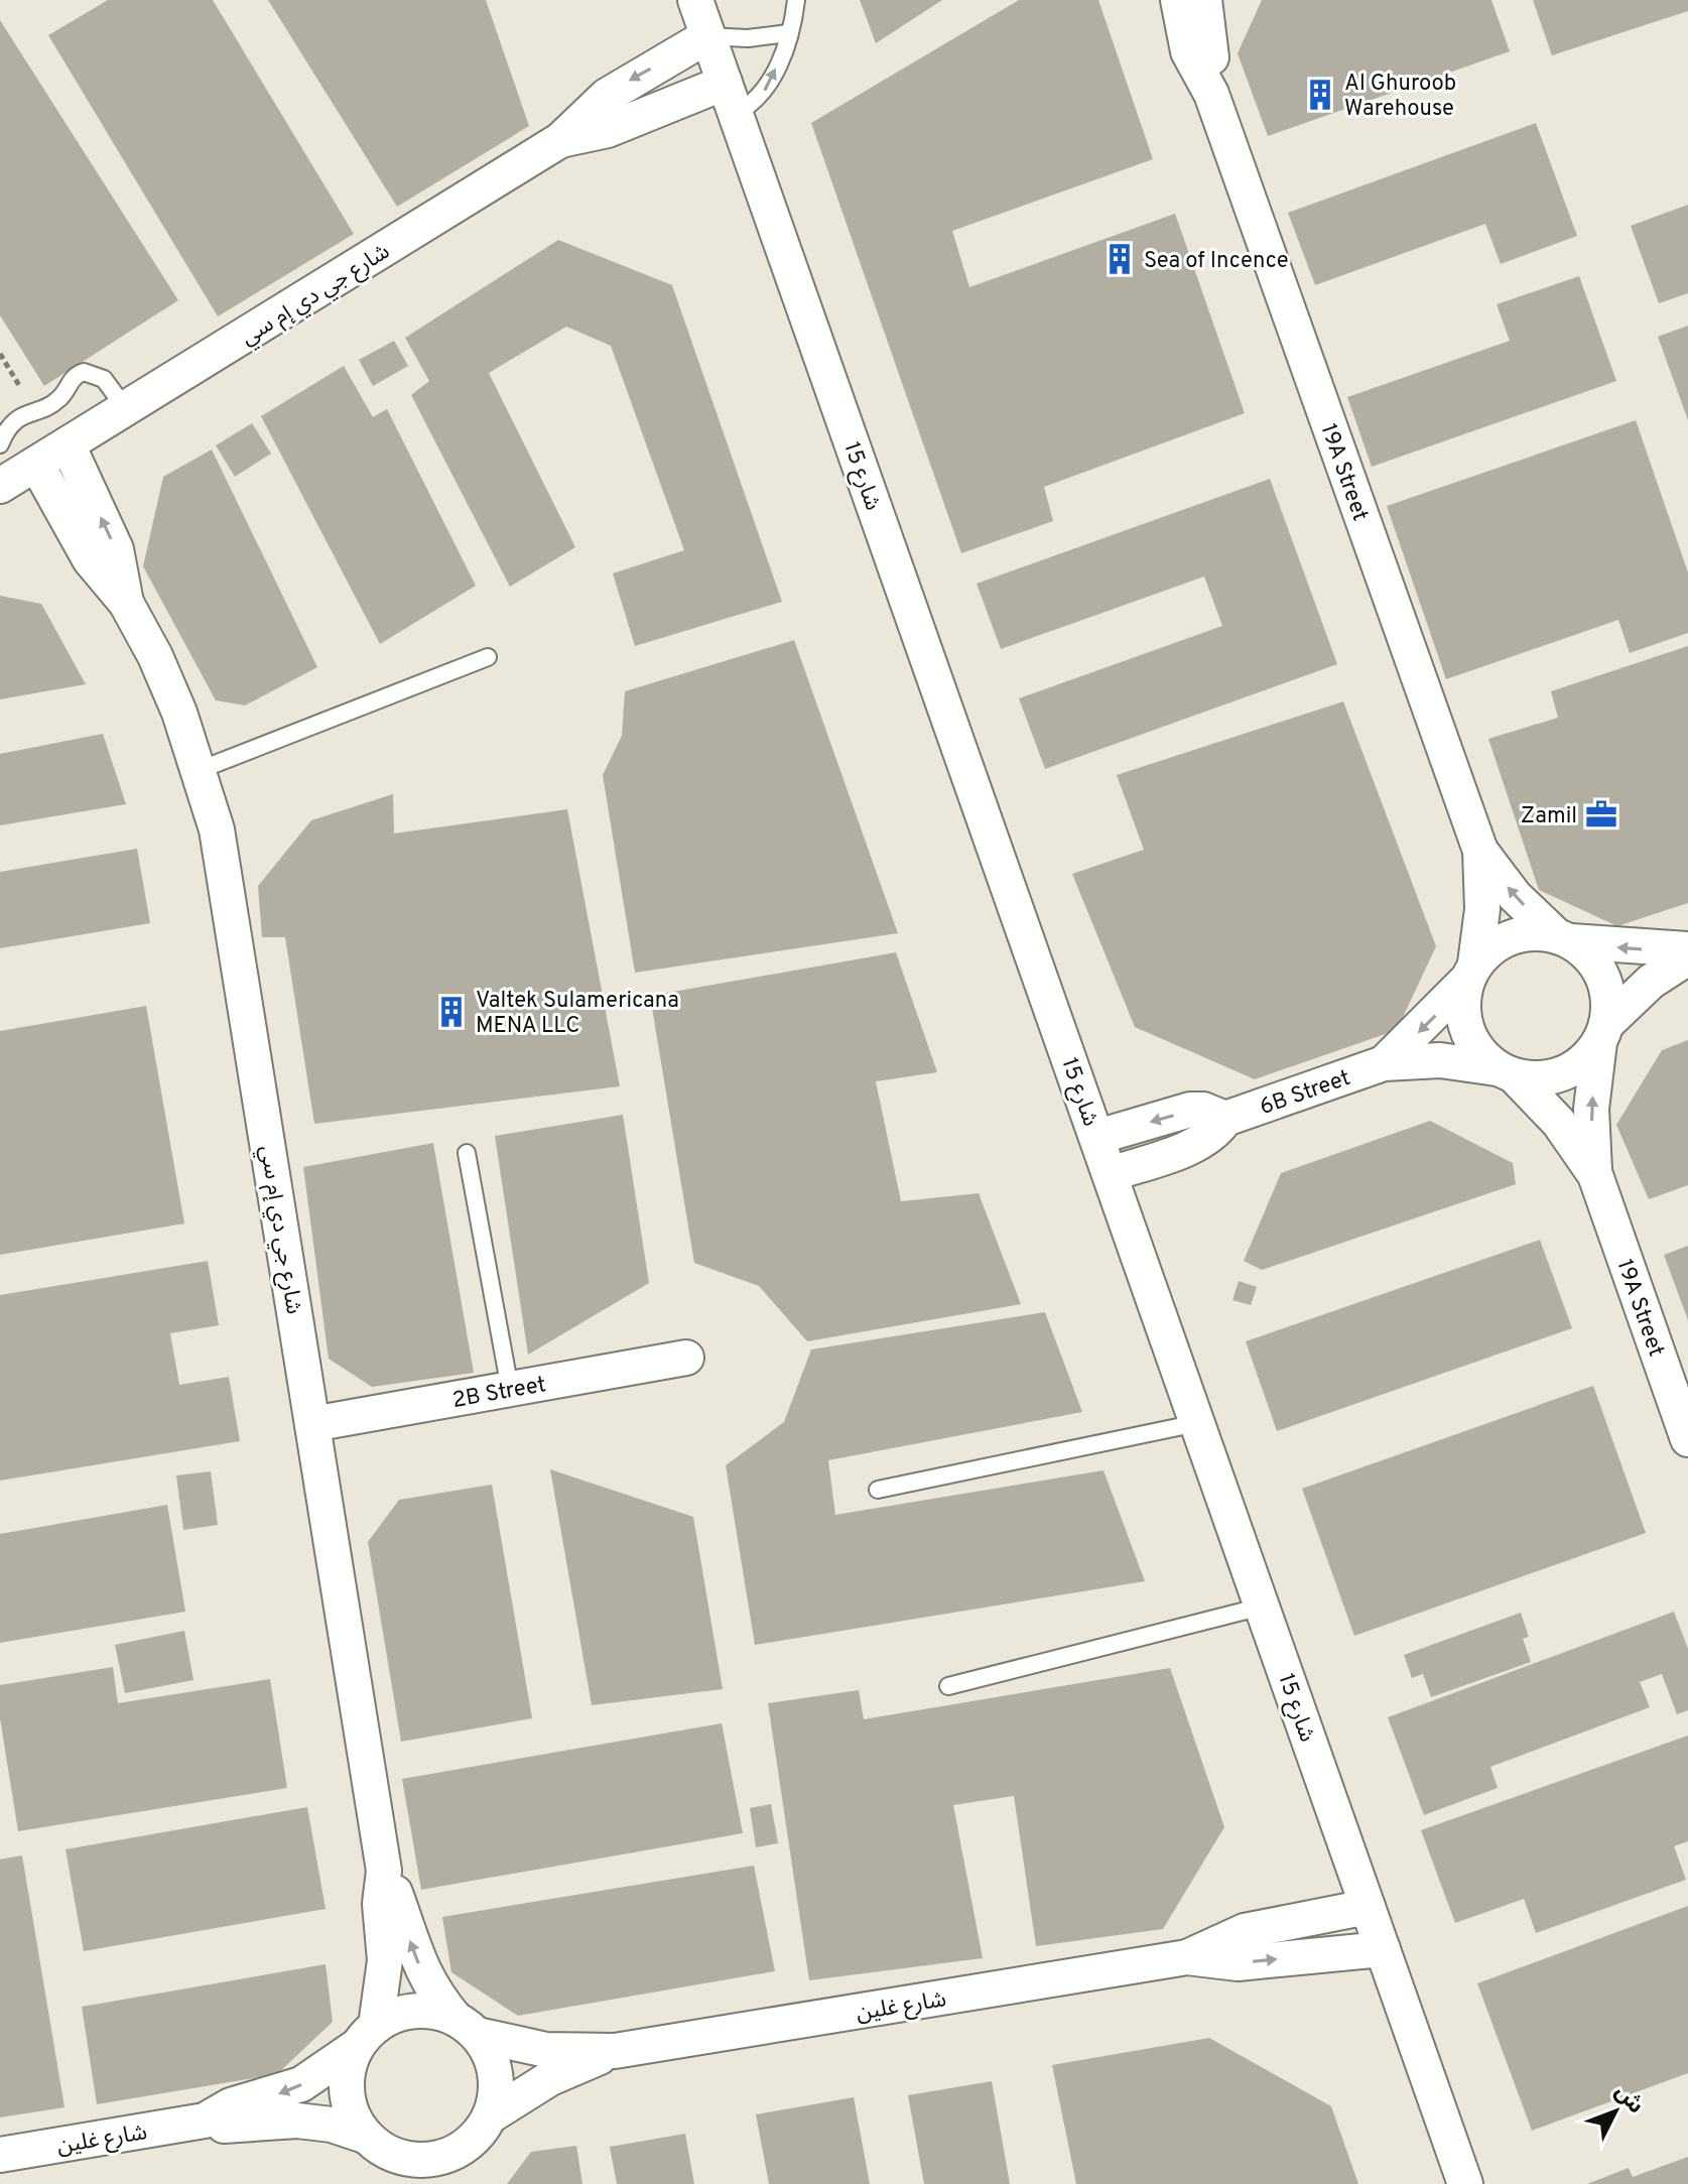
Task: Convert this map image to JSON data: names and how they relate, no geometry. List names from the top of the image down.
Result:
{
  "streets": {
    "street": [
      "شارع جي دي إم سي",
      "19A Street",
      "شارع 15",
      "6B Street",
      "2B Street",
      "شارع غلين"
    ]
  },
  "crossings": [
    ["شارع جي دي إم سي", "شارع 15"],
    ["شارع جي دي إم سي", "2B Street"],
    ["شارع جي دي إم سي", "شارع غلين"],
    ["19A Street", "6B Street"],
    ["شارع 15", "6B Street"],
    ["شارع 15", "شارع غلين"]
  ],
  "places": {
    "building": ["Al Ghuroob Warehouse", "Sea of Incence", "Valtek Sulamericana MENA LLC"],
    "office": ["Zamil"]
  },
  "north": "top right"
}
